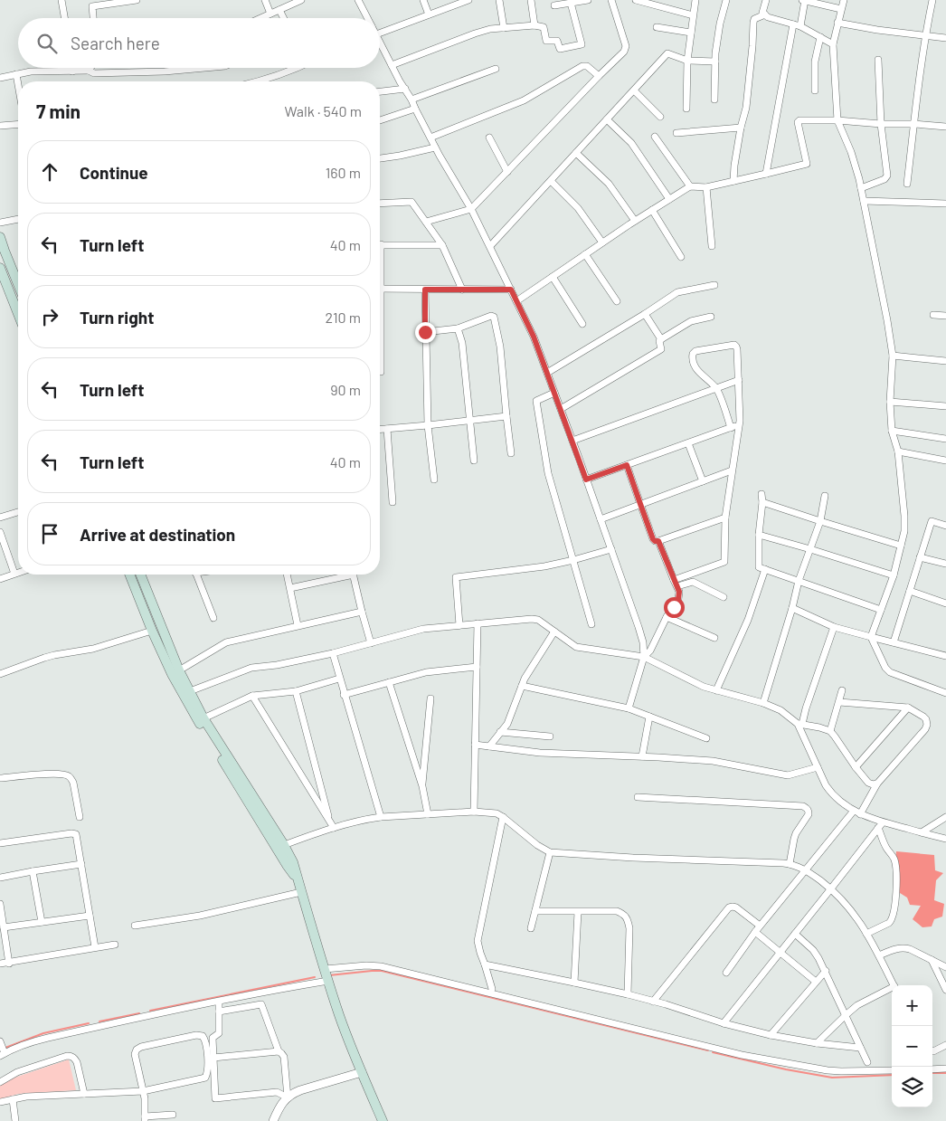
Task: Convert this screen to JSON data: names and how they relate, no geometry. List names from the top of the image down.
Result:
{
  "page": {
    "search": "Search here",
    "heading": ["7 min", "Walk · 540 m"],
    "list": [
      ["Continue", "160 m"],
      ["Turn left", "40 m"],
      ["Turn right", "210 m"],
      ["Turn left", "90 m"],
      ["Turn left", "40 m"],
      "Arrive at destination"
    ],
    "map_buttons": ["+", "−"]
  }
}
